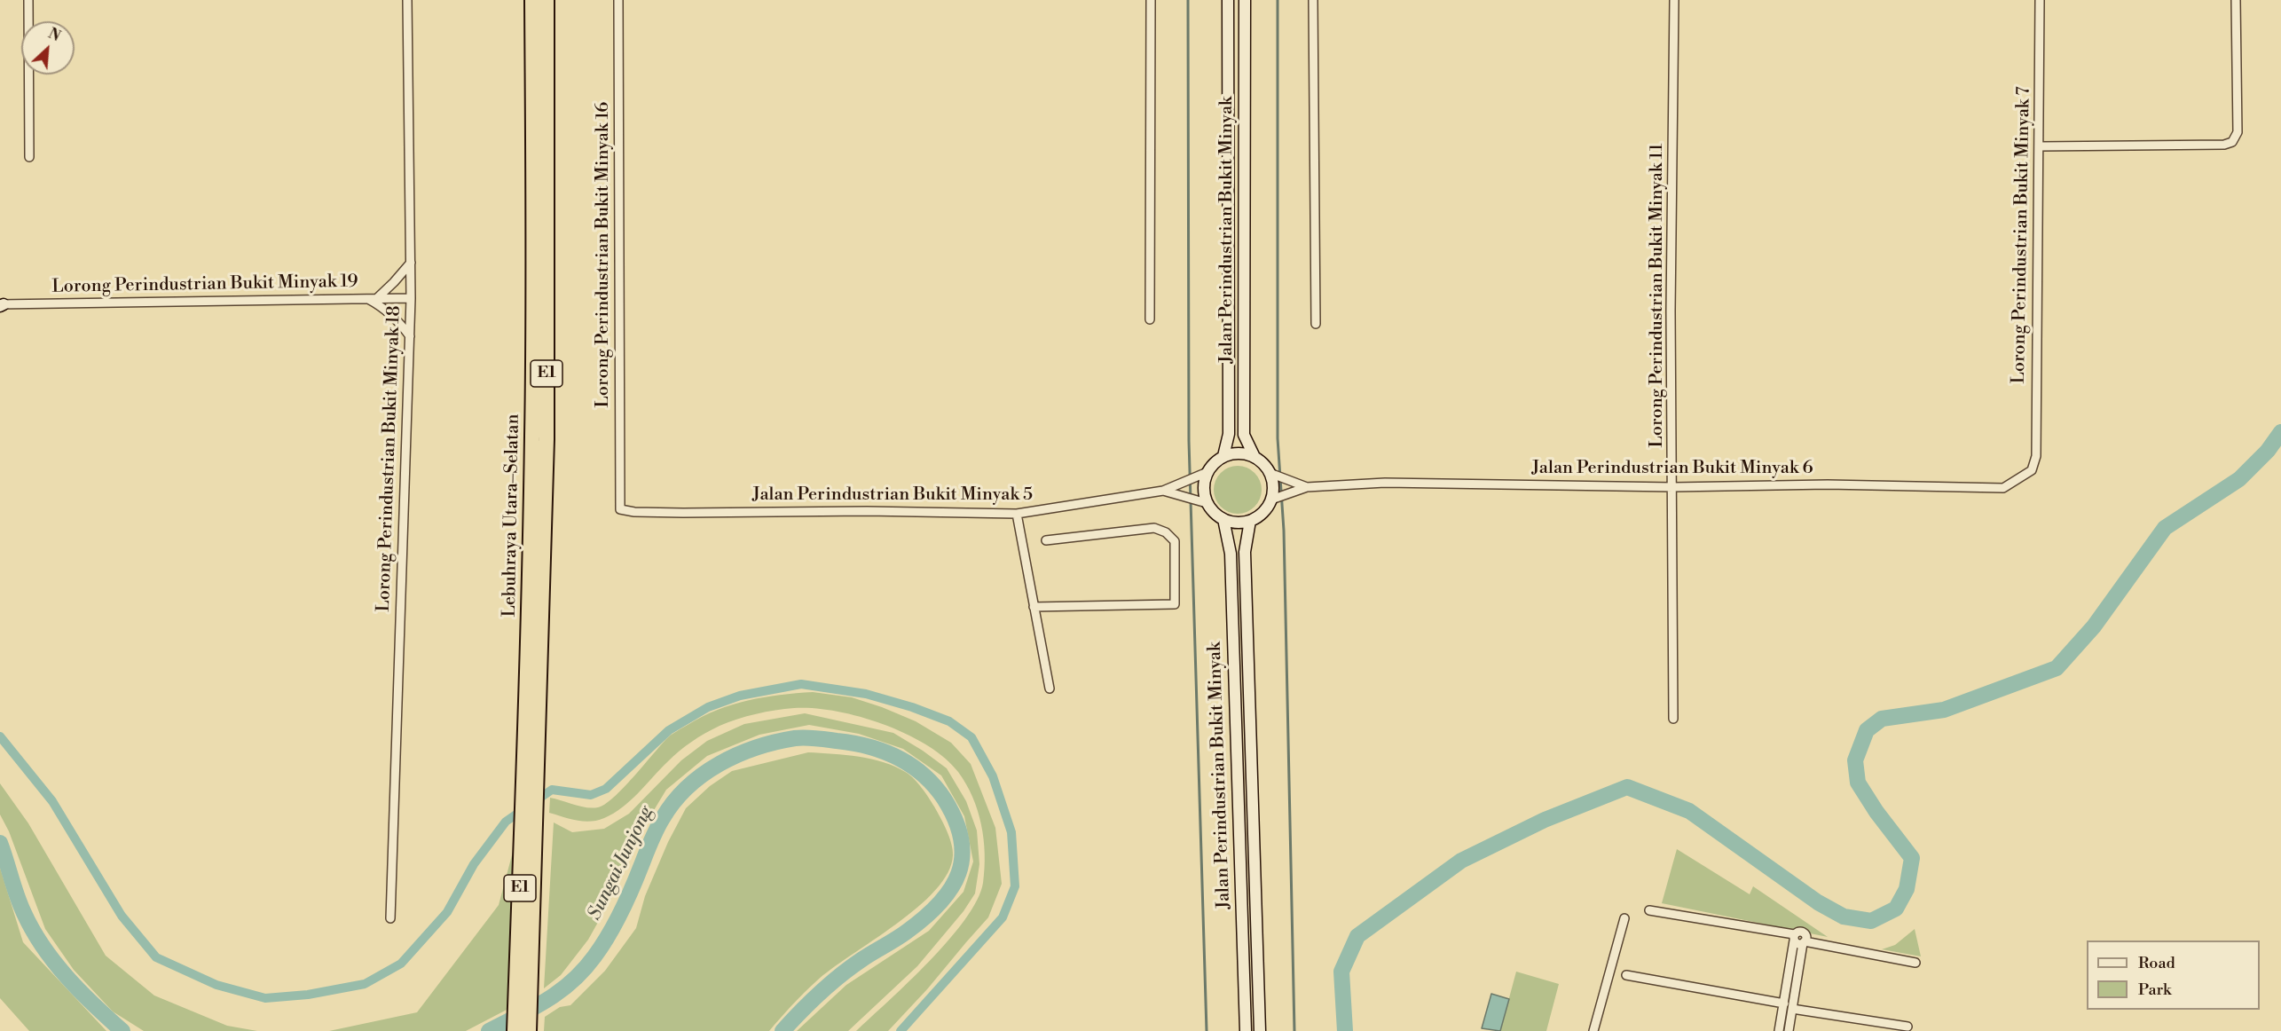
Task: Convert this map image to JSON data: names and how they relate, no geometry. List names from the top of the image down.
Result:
{
  "streets": {
    "highway": ["E1", "Lebuhraya Utara–Selatan"],
    "main road": ["Jalan Perindustrian Bukit Minyak"],
    "street": [
      "Lorong Perindustrian Bukit Minyak 7",
      "Lorong Perindustrian Bukit Minyak 16",
      "Lorong Perindustrian Bukit Minyak 19",
      "Lorong Perindustrian Bukit Minyak 11",
      "Lorong Perindustrian Bukit Minyak 18",
      "Jalan Perindustrian Bukit Minyak 6",
      "Jalan Perindustrian Bukit Minyak 5"
    ]
  },
  "crossings": [
    ["Lorong Perindustrian Bukit Minyak 7", "Jalan Perindustrian Bukit Minyak 6"],
    ["Lorong Perindustrian Bukit Minyak 16", "Jalan Perindustrian Bukit Minyak 5"],
    ["Lorong Perindustrian Bukit Minyak 19", "Lorong Perindustrian Bukit Minyak 18"],
    ["Lorong Perindustrian Bukit Minyak 11", "Jalan Perindustrian Bukit Minyak 6"]
  ],
  "water": ["Sungai Junjong"],
  "legend": ["Road", "Park"],
  "north": "top right"
}
